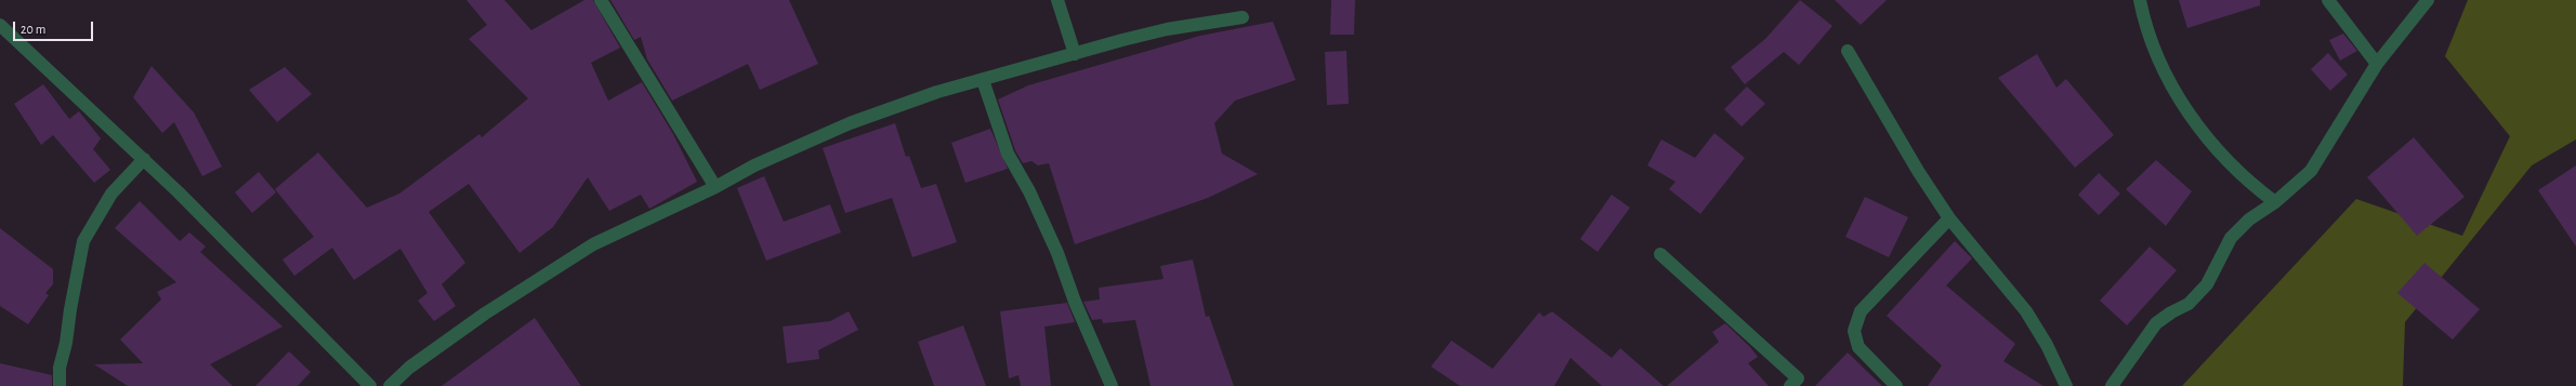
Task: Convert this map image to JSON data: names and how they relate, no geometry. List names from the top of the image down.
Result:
{
  "scale_bar": "20 m"
}
